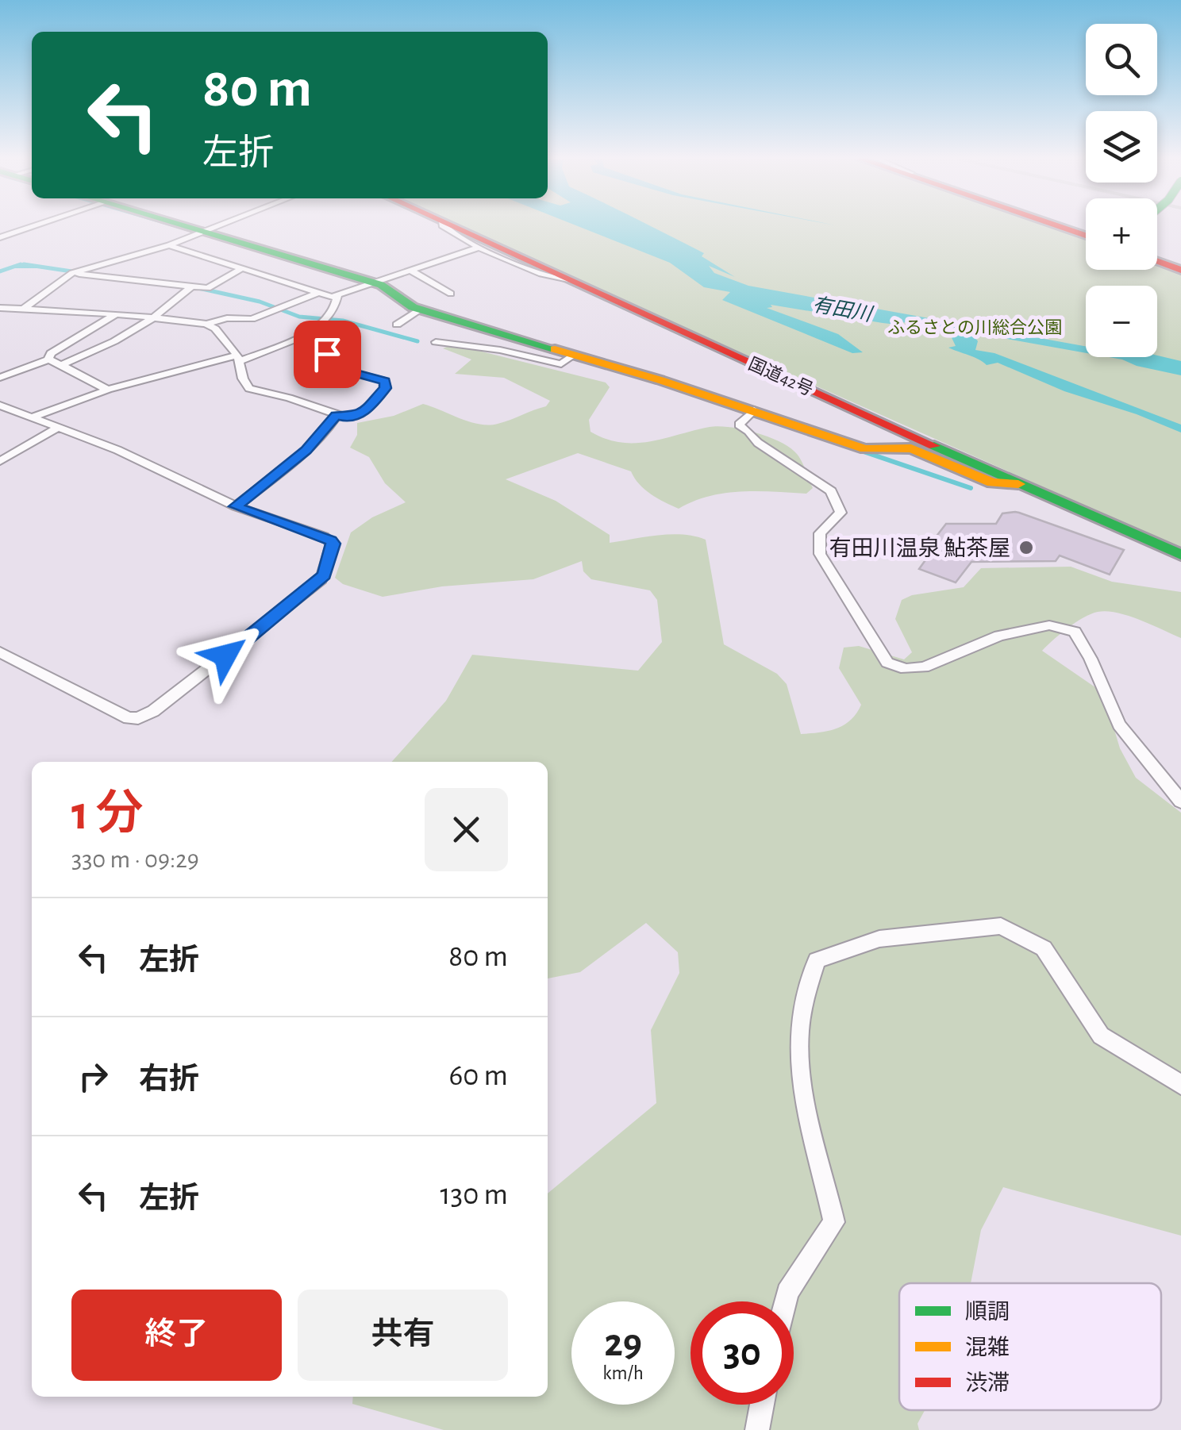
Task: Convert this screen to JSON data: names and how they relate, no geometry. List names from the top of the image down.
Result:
{
  "streets": {
    "main road": ["国道42号"]
  },
  "water": ["有田川"],
  "parks": ["ふるさとの川総合公園"],
  "places": ["有田川温泉 鮎茶屋"],
  "legend": ["順調", "混雑", "渋滞"],
  "page": {
    "map_buttons": ["+", "−"],
    "turn": ["80 m", "左折"],
    "heading": ["1 分", "330 m · 09:29"],
    "list": [
      {
        "name": "左折",
        "value": "80 m"
      },
      {
        "name": "右折",
        "value": "60 m"
      },
      {
        "name": "左折",
        "value": "130 m"
      }
    ],
    "buttons": ["終了", "共有"],
    "speed": "29 km/h",
    "limit": "30"
  }
}
